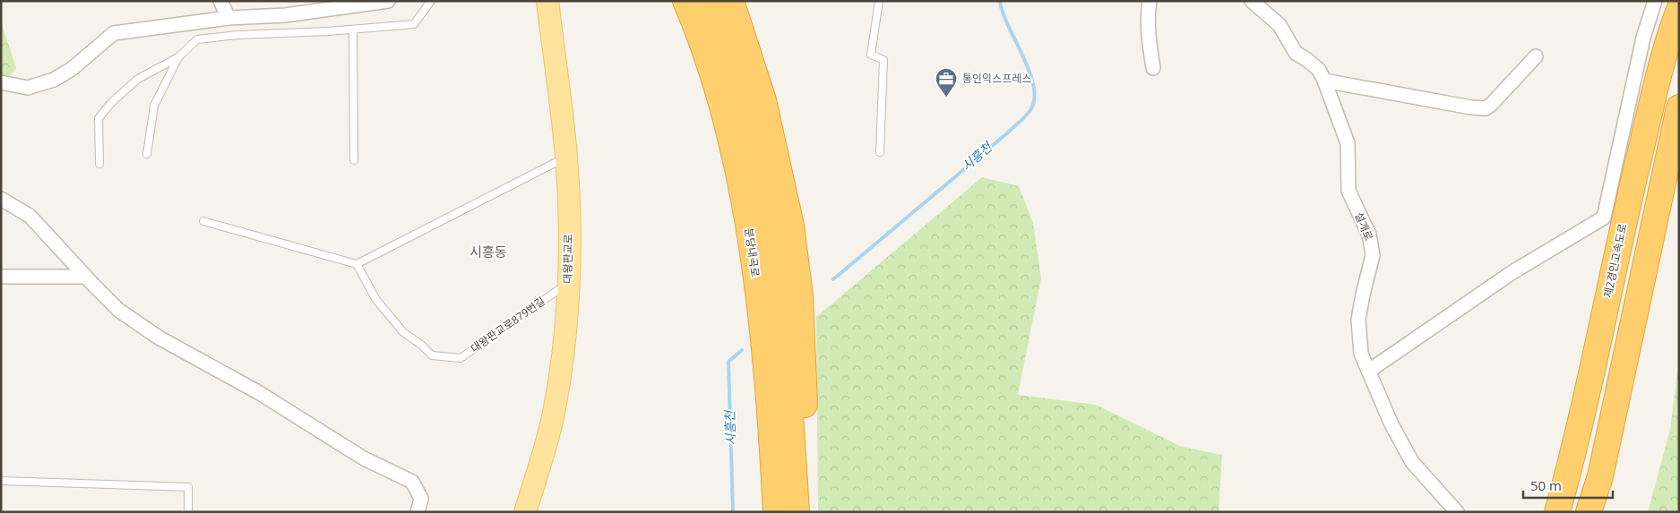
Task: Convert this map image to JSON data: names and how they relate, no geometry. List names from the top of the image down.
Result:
{
  "streets": {
    "highway": ["분당내곡로", "제2경인고속도로"],
    "main road": ["대왕판교로"],
    "street": ["설개로"],
    "lane": ["대왕판교로879번길"]
  },
  "crossings": [
    ["대왕판교로", "대왕판교로879번길"]
  ],
  "districts": ["시흥동"],
  "water": ["시흥천"],
  "places": {
    "office": ["통인익스프레스"]
  },
  "scale_bar": "50 m"
}
